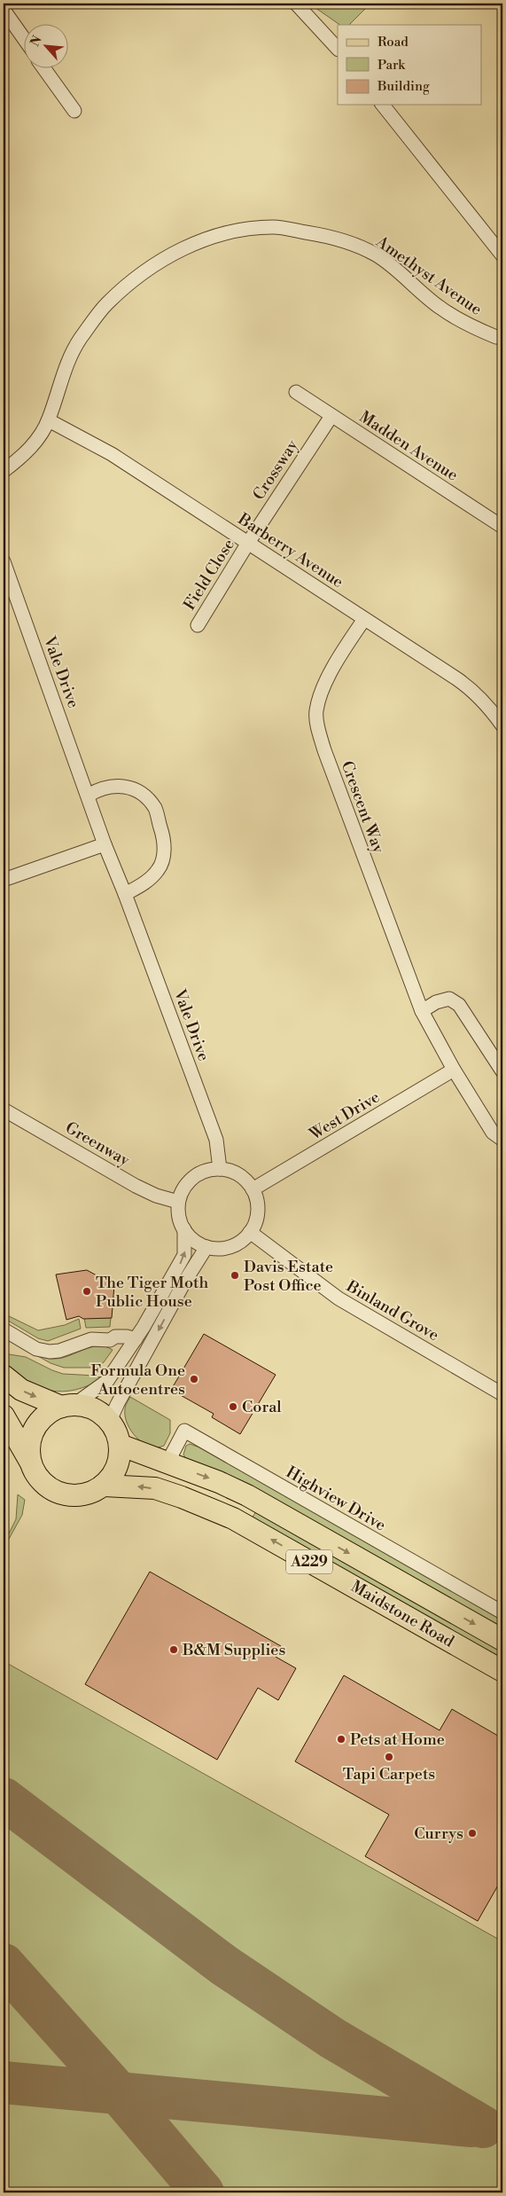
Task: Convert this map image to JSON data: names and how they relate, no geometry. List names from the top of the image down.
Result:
{
  "streets": {
    "main road": ["A229", "Maidstone Road"],
    "street": [
      "Amethyst Avenue",
      "Madden Avenue",
      "Crossway",
      "Barberry Avenue",
      "Field Close",
      "Vale Drive",
      "Crescent Way",
      "West Drive",
      "Greenway",
      "Binland Grove",
      "Highview Drive"
    ]
  },
  "crossings": [
    ["Amethyst Avenue", "Barberry Avenue"],
    ["Madden Avenue", "Crossway"],
    ["Crossway", "Barberry Avenue"],
    ["Crossway", "Field Close"],
    ["Barberry Avenue", "Field Close"],
    ["Barberry Avenue", "Crescent Way"],
    ["Vale Drive", "West Drive"],
    ["Vale Drive", "Greenway"],
    ["Vale Drive", "Binland Grove"],
    ["Crescent Way", "West Drive"],
    ["West Drive", "Greenway"],
    ["West Drive", "Binland Grove"],
    ["Greenway", "Binland Grove"],
    ["Highview Drive", "Maidstone Road"],
    ["A229", "Maidstone Road"]
  ],
  "places": [
    "Davis Estate Post Office",
    "The Tiger Moth Public House",
    "Formula One Autocentres",
    "Coral",
    "B&M Supplies",
    "Pets at Home",
    "Tapi Carpets",
    "Currys"
  ],
  "legend": ["Road", "Park", "Building"],
  "north": "top left"
}
